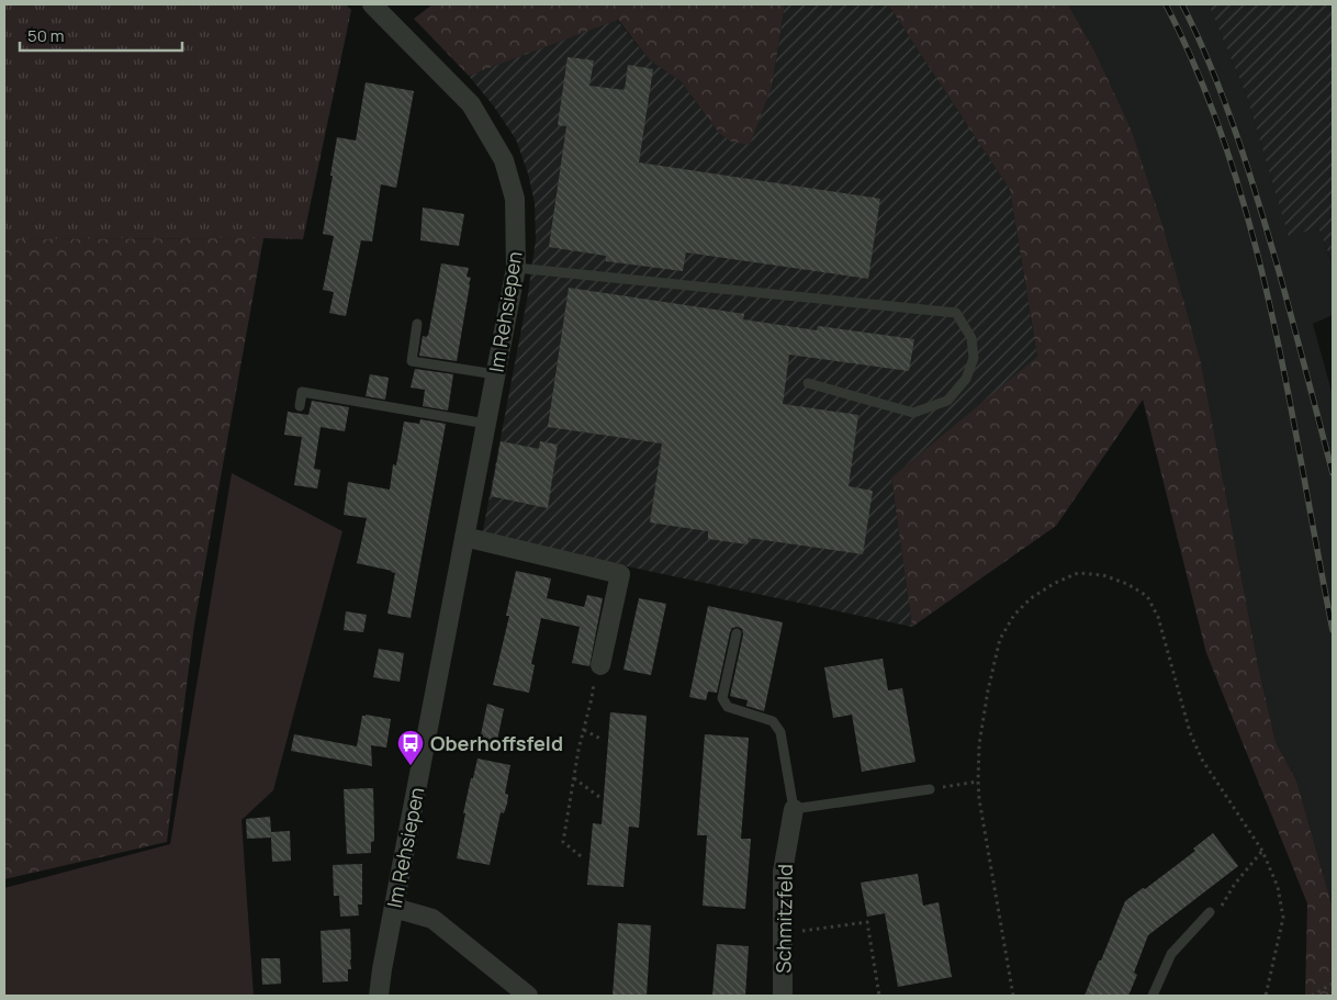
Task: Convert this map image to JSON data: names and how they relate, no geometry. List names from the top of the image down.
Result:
{
  "streets": {
    "street": ["Im Rehsiepen", "Schmitzfeld"]
  },
  "places": {
    "bus stop": ["Oberhoffsfeld"]
  },
  "scale_bar": "50 m"
}
